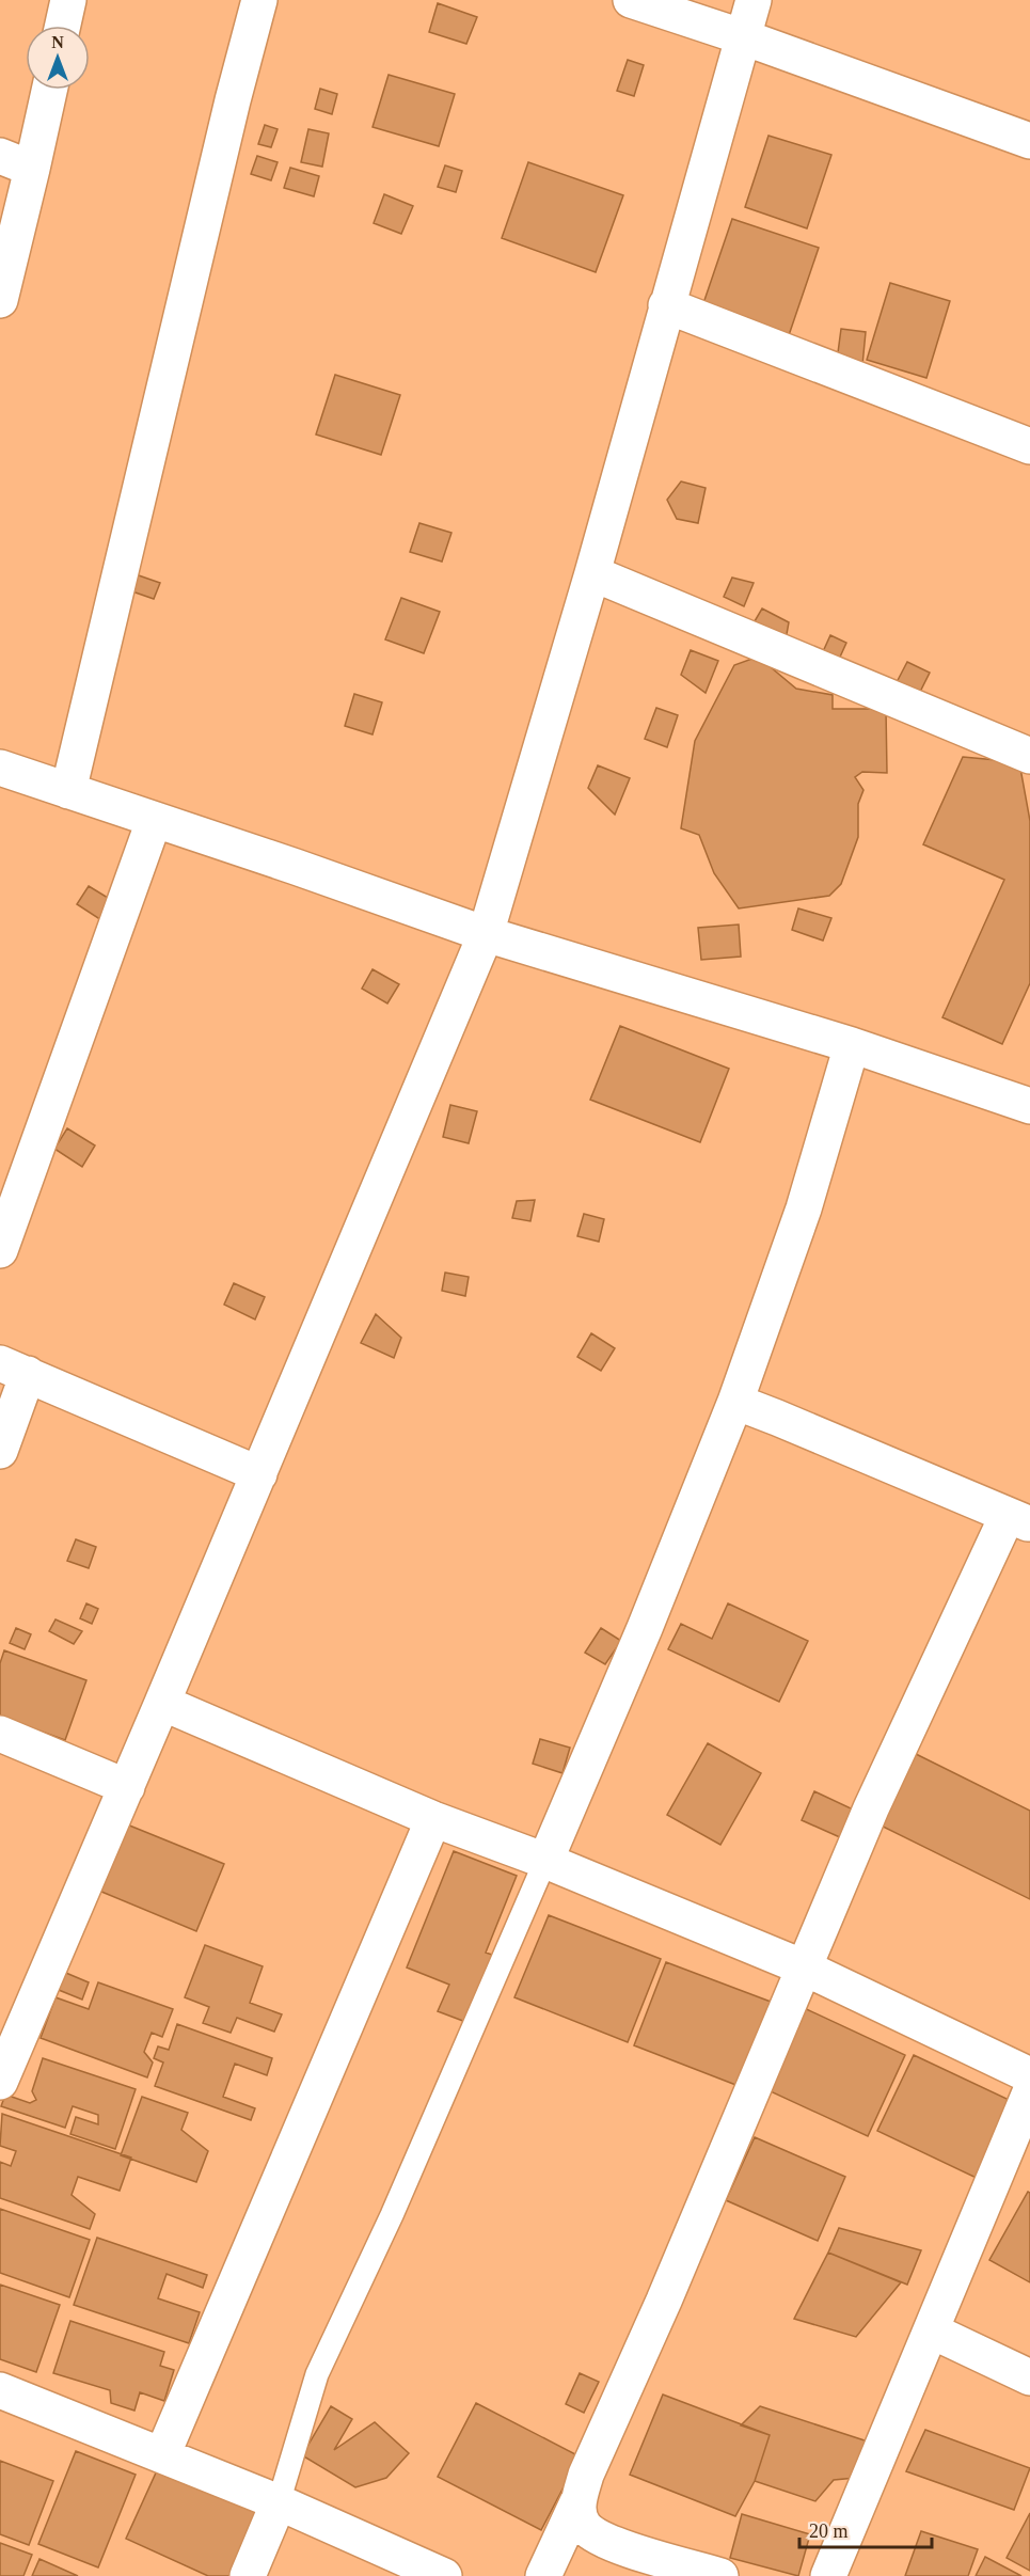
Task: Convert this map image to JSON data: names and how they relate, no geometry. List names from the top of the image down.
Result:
{
  "scale_bar": "20 m",
  "north": "top"
}
